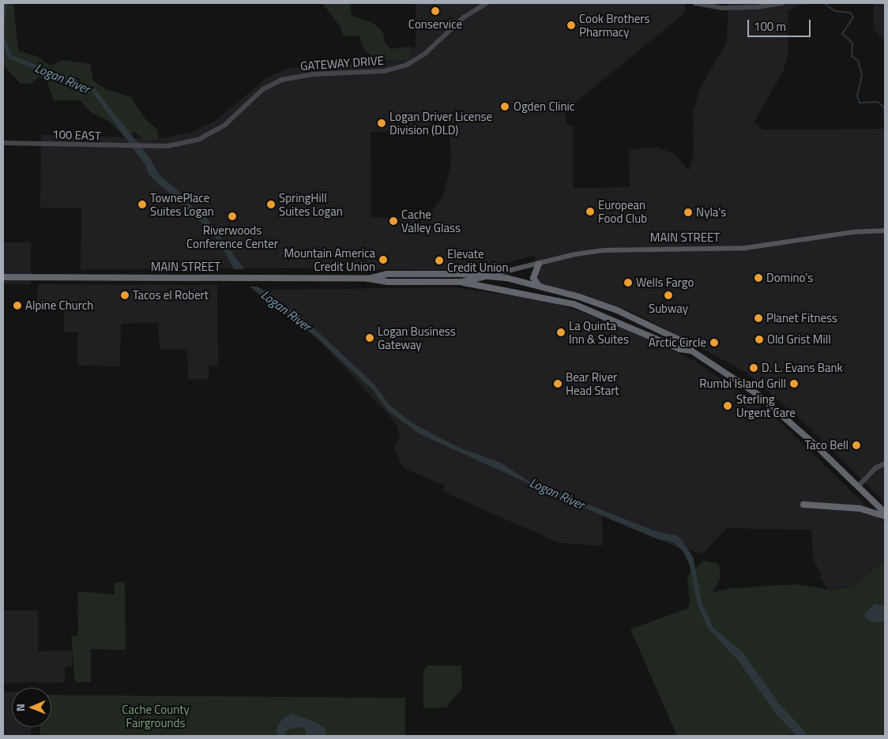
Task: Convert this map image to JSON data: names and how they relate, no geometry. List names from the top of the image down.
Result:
{
  "streets": {
    "highway": ["MAIN STREET"],
    "main road": ["GATEWAY DRIVE", "100 EAST"]
  },
  "crossings": [
    ["GATEWAY DRIVE", "100 EAST"]
  ],
  "water": ["Logan River"],
  "parks": ["Cache County Fairgrounds"],
  "places": [
    "Conservice",
    "Cook Brothers Pharmacy",
    "Ogden Clinic",
    "Logan Driver License Division (DLD)",
    "TownePlace Suites Logan",
    "SpringHill Suites Logan",
    "European Food Club",
    "Nyla's",
    "Riverwoods Conference Center",
    "Cache Valley Glass",
    "Mountain America Credit Union",
    "Elevate Credit Union",
    "Domino's",
    "Wells Fargo",
    "Tacos el Robert",
    "Subway",
    "Alpine Church",
    "Planet Fitness",
    "La Quinta Inn & Suites",
    "Logan Business Gateway",
    "Old Grist Mill",
    "Arctic Circle",
    "D. L. Evans Bank",
    "Bear River Head Start",
    "Rumbi Island Grill",
    "Sterling Urgent Care",
    "Taco Bell"
  ],
  "scale_bar": "100 m",
  "north": "left"
}
